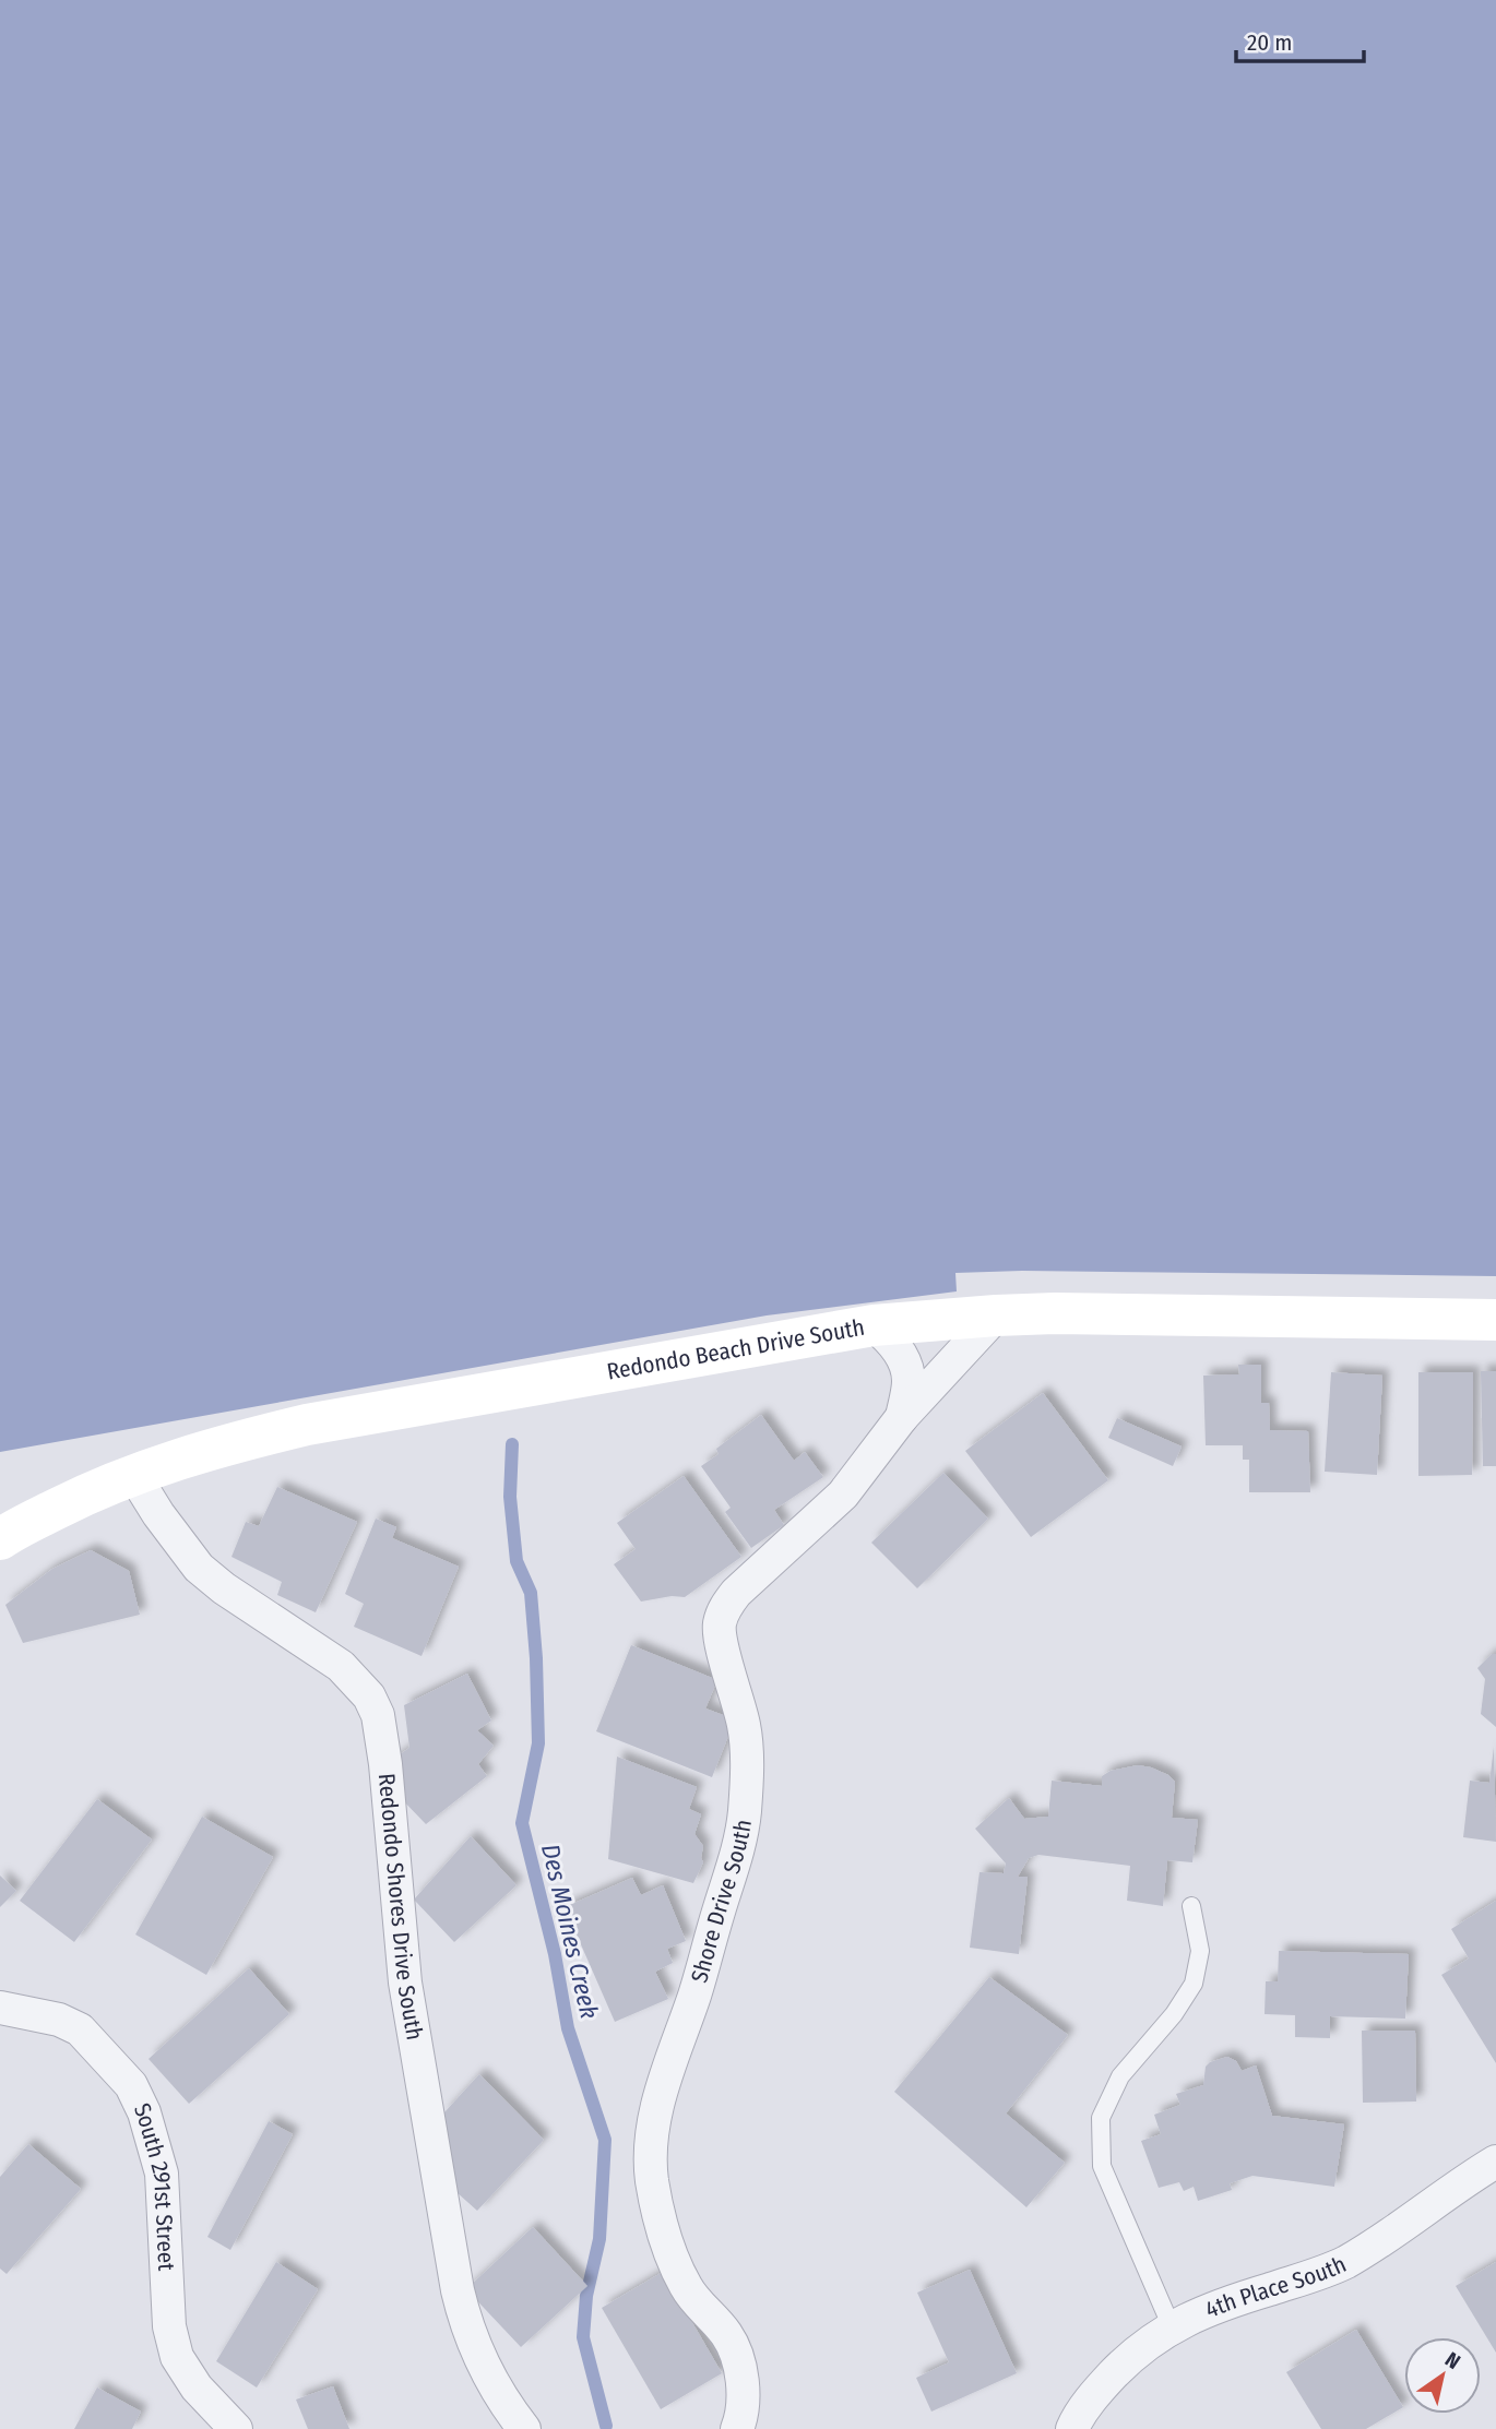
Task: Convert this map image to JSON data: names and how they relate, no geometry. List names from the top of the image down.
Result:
{
  "streets": {
    "street": [
      "Redondo Beach Drive South",
      "Shore Drive South",
      "Redondo Shores Drive South",
      "South 291st Street",
      "4th Place South"
    ]
  },
  "crossings": [
    ["Redondo Beach Drive South", "Shore Drive South"],
    ["Redondo Beach Drive South", "Redondo Shores Drive South"]
  ],
  "water": ["Des Moines Creek"],
  "scale_bar": "20 m",
  "north": "top right"
}
